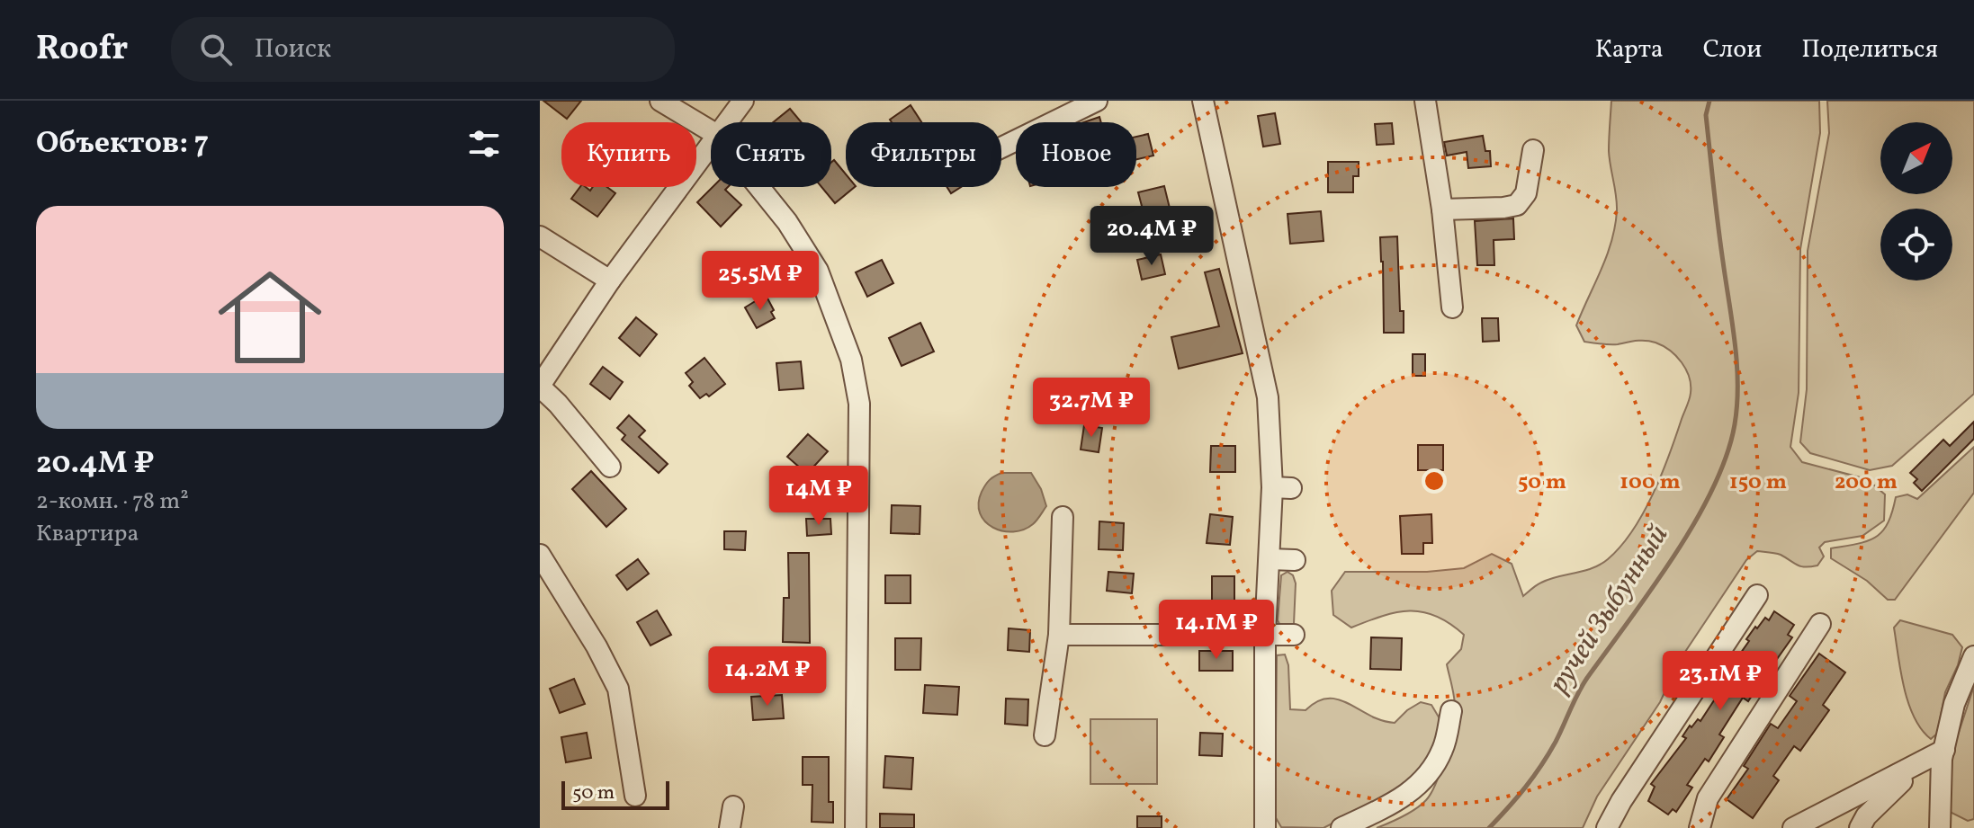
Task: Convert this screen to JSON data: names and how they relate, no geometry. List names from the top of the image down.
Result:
{
  "water": ["ручей Зыбунный"],
  "scale_bar": "50 m",
  "north": "top right",
  "page": {
    "header": "Roofr",
    "search": "Поиск",
    "nav": ["Карта", "Слои", "Поделиться"],
    "heading": "Объектов: 7",
    "chip": [
      "Купить",
      "Снять",
      "Фильтры",
      "Новое"
    ],
    "list": [
      {
        "name": "20.4M ₽",
        "note": "2-комн. · 78 m² · Квартира"
      }
    ],
    "price": [
      "20.4M ₽",
      "25.5M ₽",
      "32.7M ₽",
      "14M ₽",
      "14.1M ₽",
      "14.2M ₽",
      "23.1M ₽"
    ],
    "scale": "50 m"
  },
  "rings": [
    "50 m",
    "100 m",
    "150 m",
    "200 m"
  ]
}
